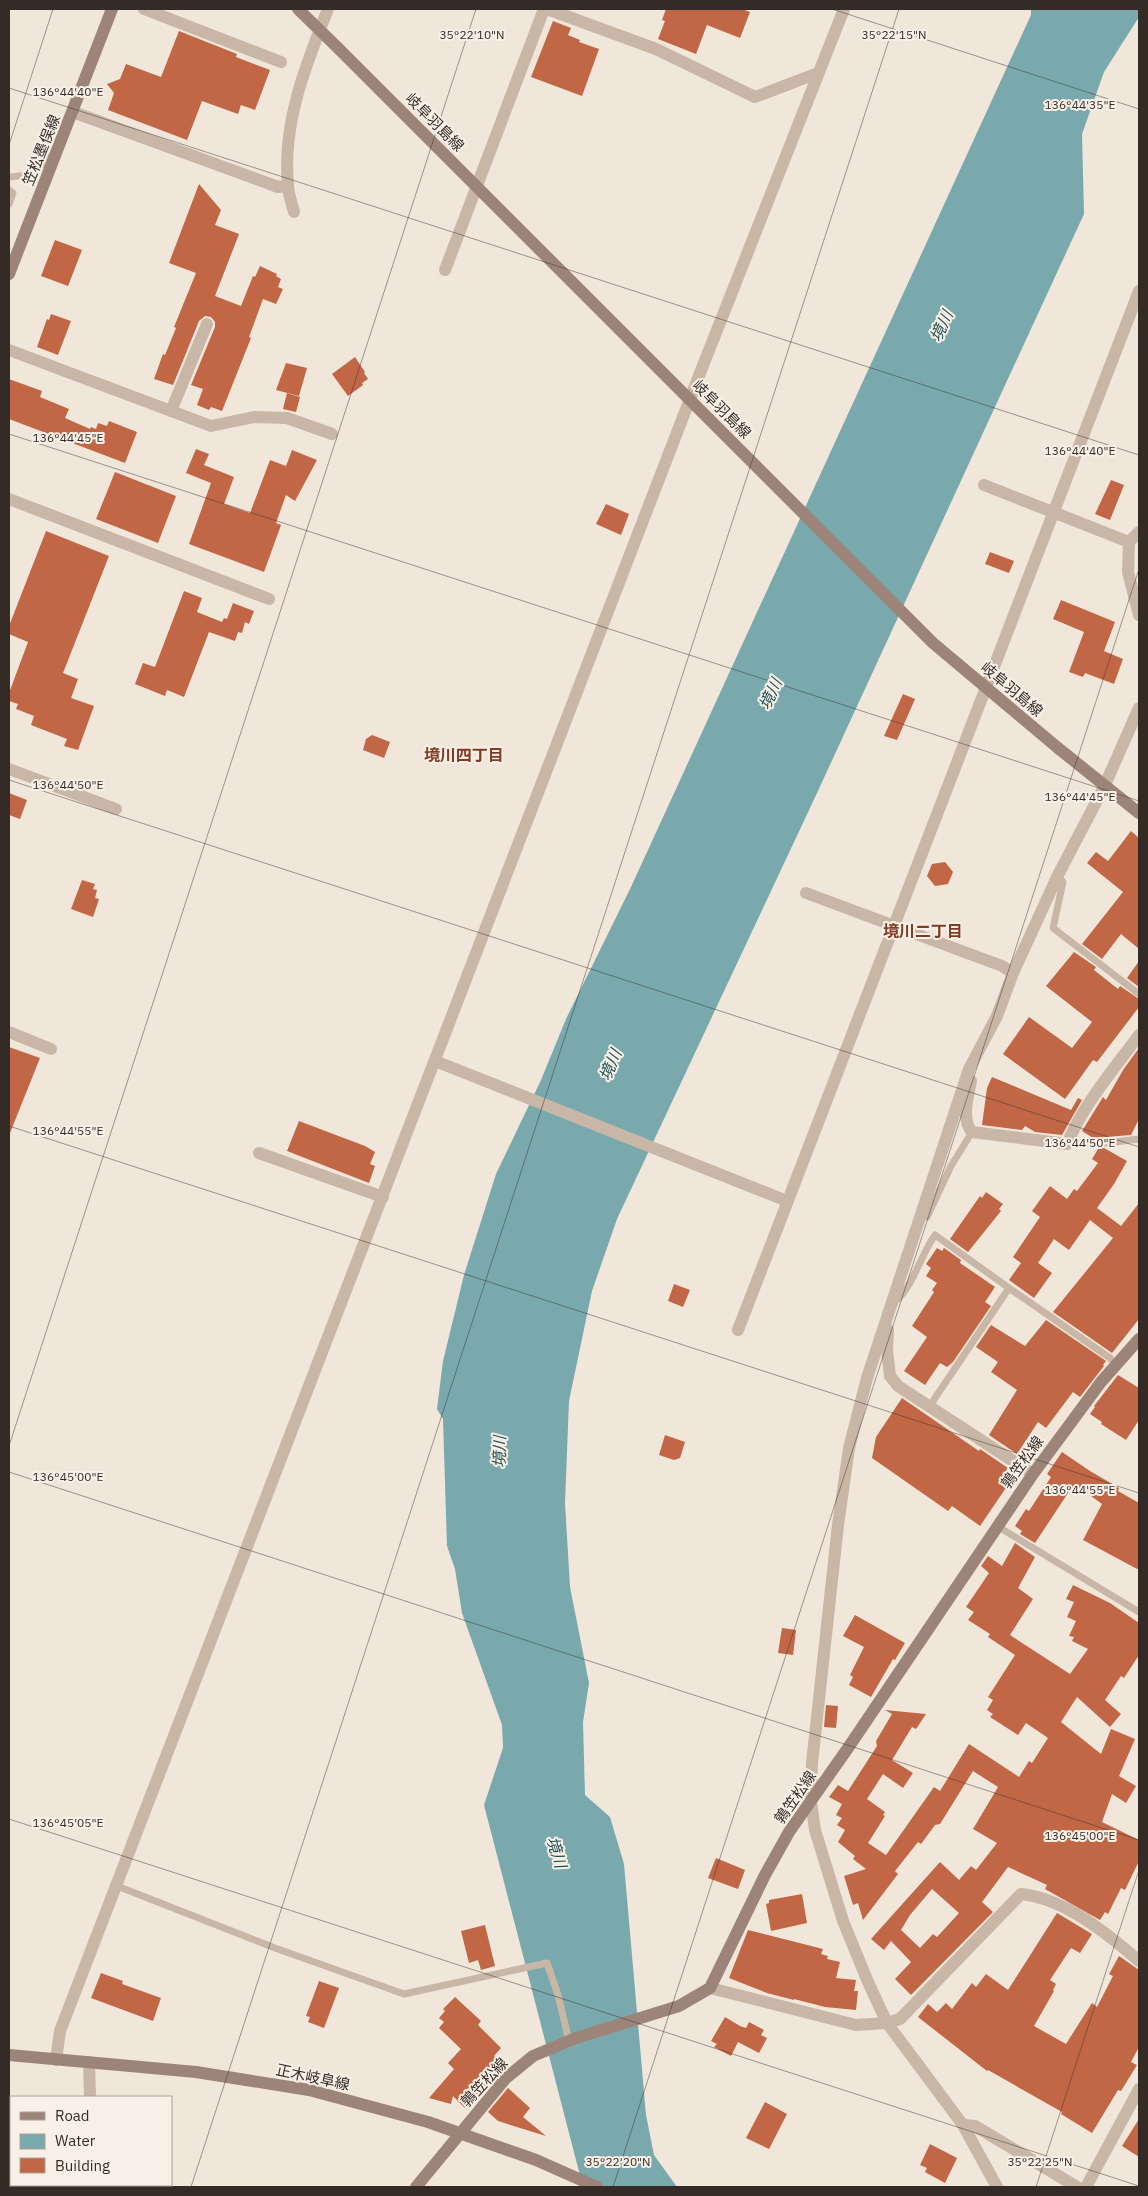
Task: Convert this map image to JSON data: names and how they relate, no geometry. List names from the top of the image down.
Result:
{
  "streets": {
    "main road": [
      "岐阜羽島線",
      "笠松墨俣線",
      "鶉笠松線",
      "正木岐阜線"
    ]
  },
  "districts": ["境川四丁目", "境川二丁目"],
  "water": ["境川"],
  "legend": ["Road", "Water", "Building"],
  "coordinates": [
    "35°22'10\"N",
    "35°22'15\"N",
    "136°44'40\"E",
    "136°44'35\"E",
    "136°44'45\"E",
    "136°44'50\"E",
    "136°44'55\"E",
    "136°45'00\"E",
    "136°45'05\"E",
    "35°22'20\"N",
    "35°22'25\"N"
  ]
}
